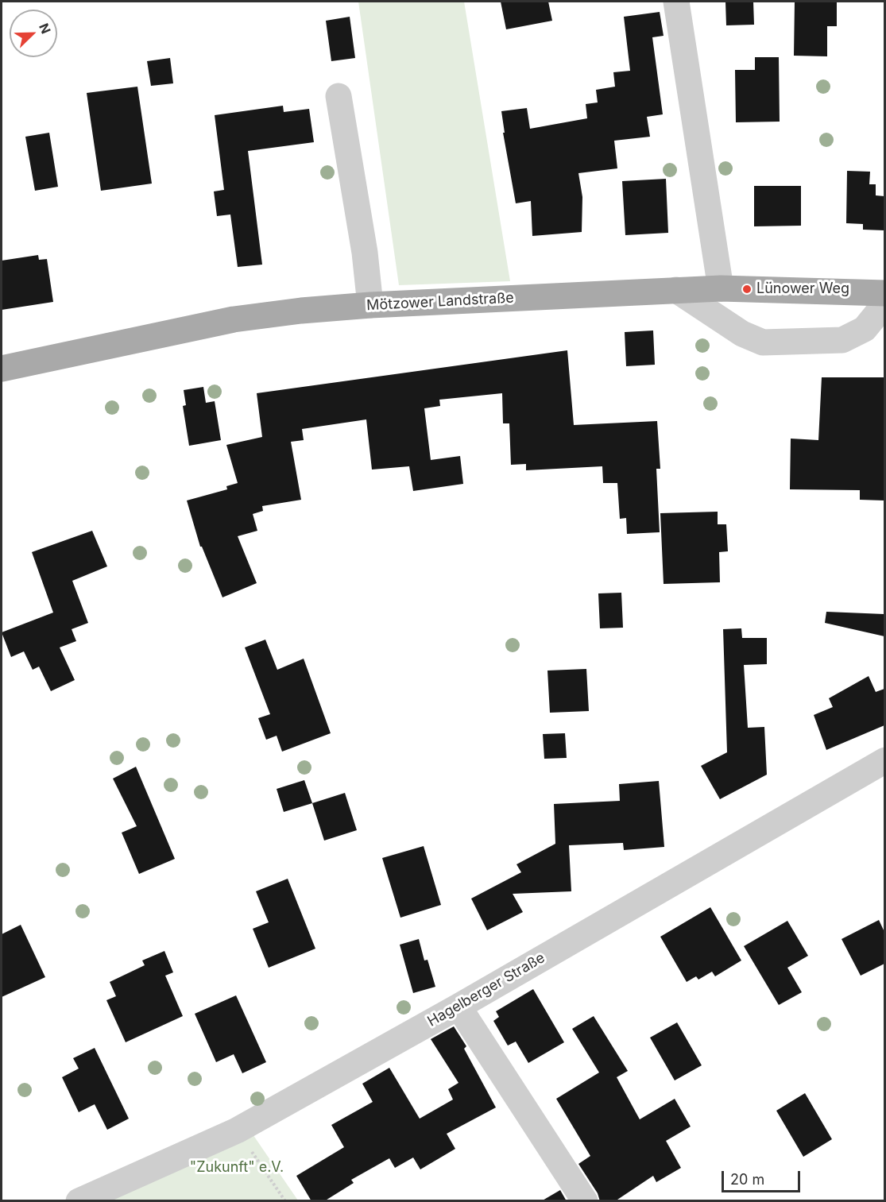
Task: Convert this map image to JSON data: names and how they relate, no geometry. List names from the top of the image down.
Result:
{
  "streets": {
    "main road": ["Mötzower Landstraße"],
    "street": ["Hagelberger Straße"]
  },
  "parks": ["\"Zukunft\" e.V."],
  "places": ["Lünower Weg"],
  "scale_bar": "20 m",
  "north": "top right"
}
